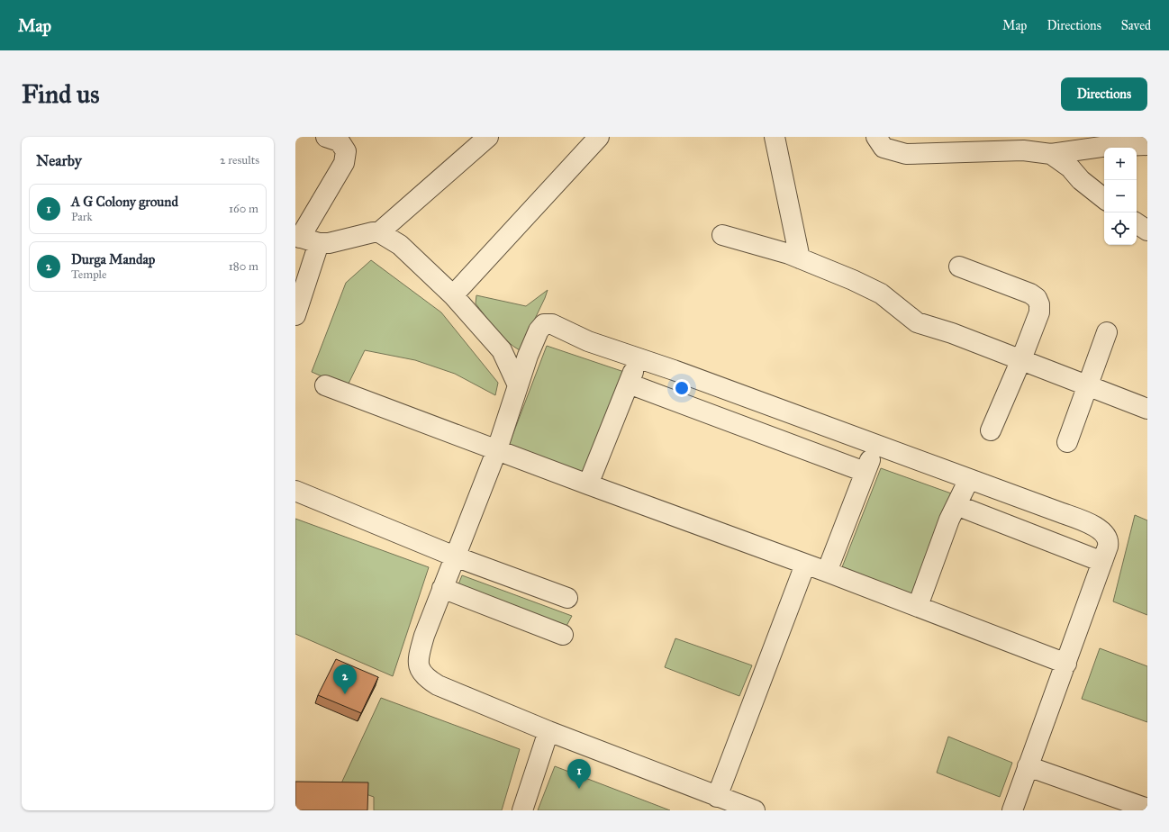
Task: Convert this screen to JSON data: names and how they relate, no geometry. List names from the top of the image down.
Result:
{
  "page": {
    "header": "Map",
    "nav": ["Map", "Directions", "Saved"],
    "buttons": "Directions",
    "title": "Find us",
    "heading": ["Nearby", "2 results"],
    "map_buttons": ["+", "−"],
    "list": [
      {
        "mark": "1",
        "name": "A G Colony ground",
        "note": "Park",
        "value": "160 m"
      },
      {
        "mark": "2",
        "name": "Durga Mandap",
        "note": "Temple",
        "value": "180 m"
      }
    ],
    "pins": ["2", "1"]
  }
}
